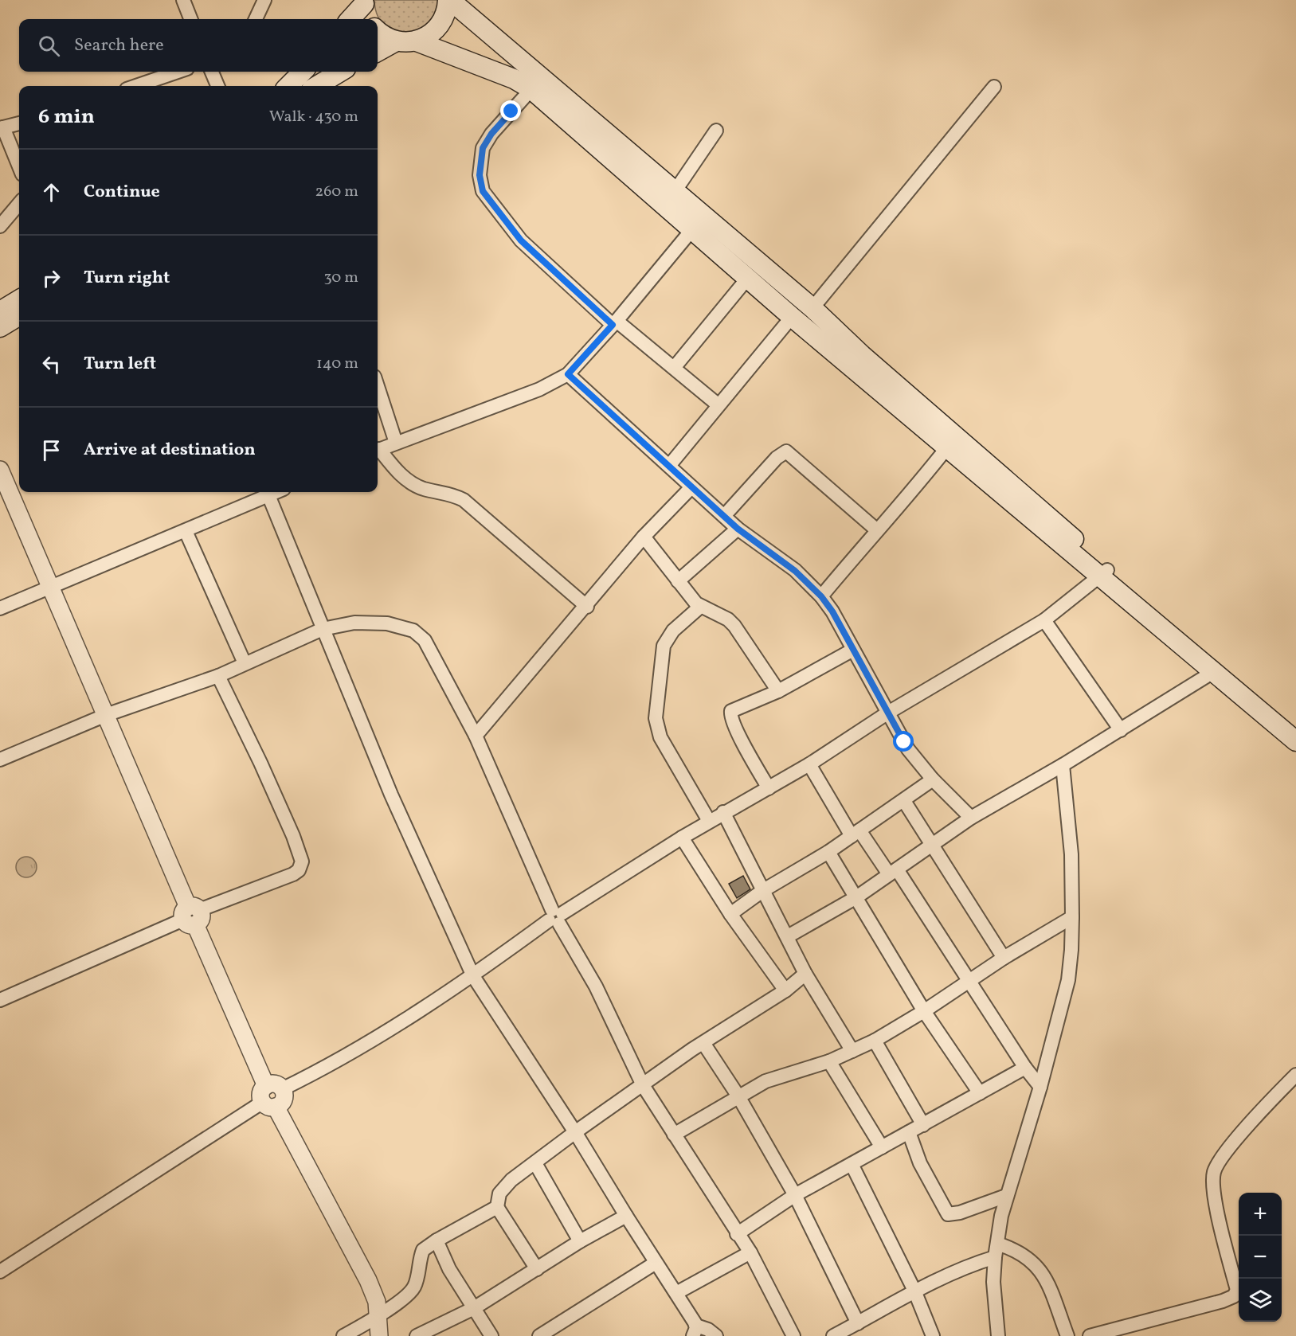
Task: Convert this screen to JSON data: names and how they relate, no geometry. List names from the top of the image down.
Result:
{
  "page": {
    "search": "Search here",
    "heading": ["6 min", "Walk · 430 m"],
    "list": [
      ["Continue", "260 m"],
      ["Turn right", "30 m"],
      ["Turn left", "140 m"],
      "Arrive at destination"
    ],
    "map_buttons": ["+", "−"]
  }
}
